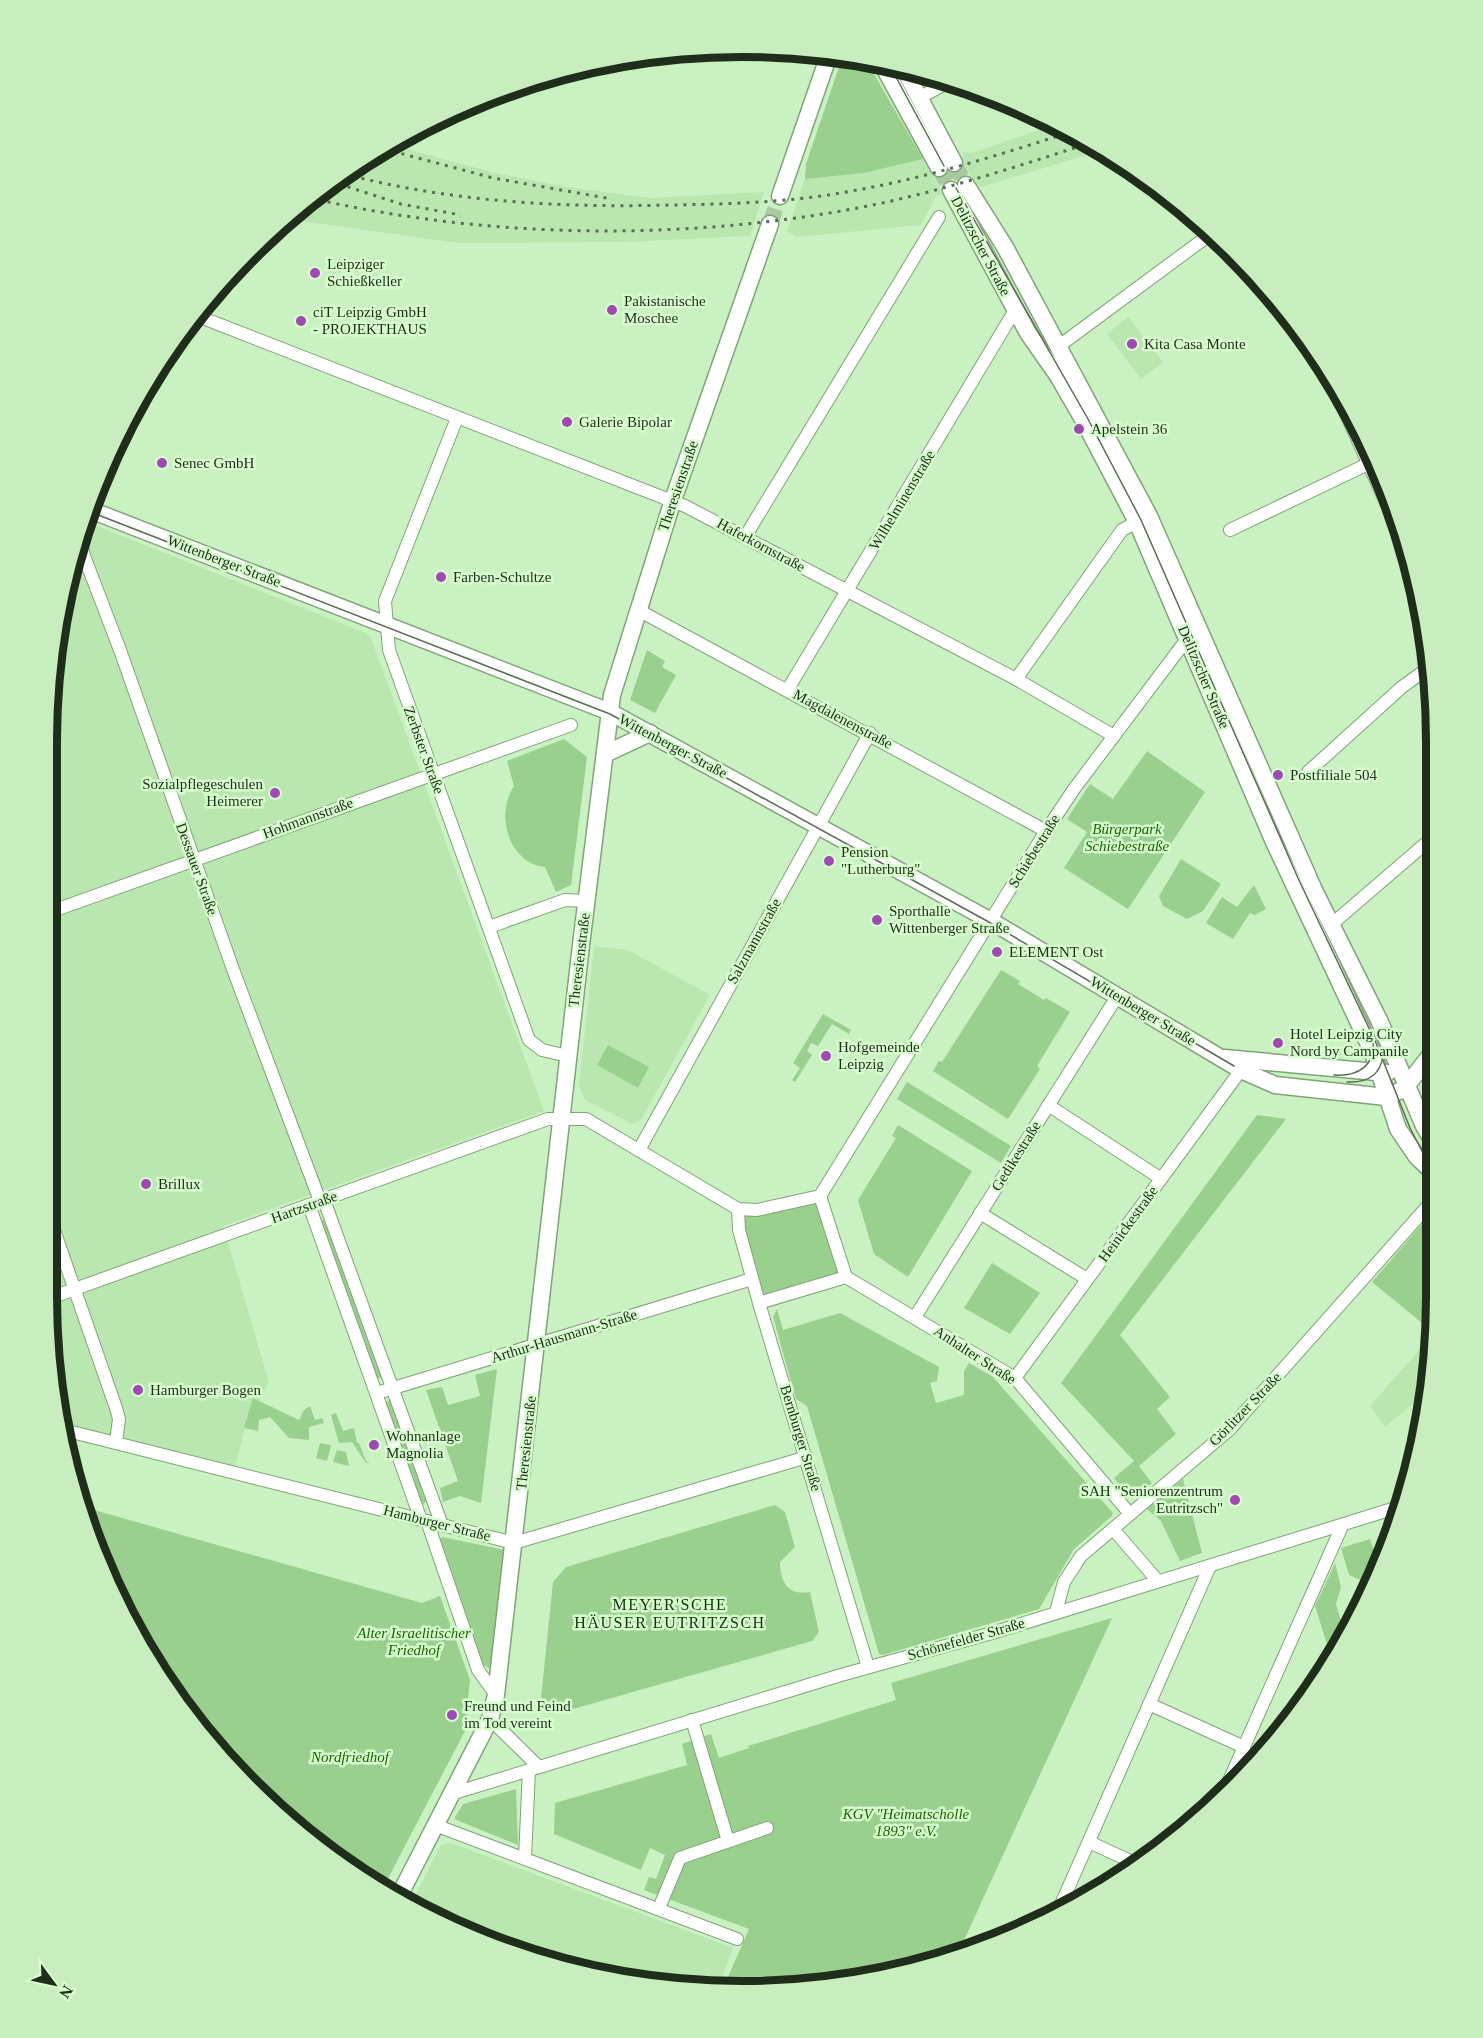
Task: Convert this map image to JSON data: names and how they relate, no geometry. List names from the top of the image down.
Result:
{
  "streets": {
    "main road": ["Delitzscher Straße", "Theresienstraße", "Wittenberger Straße"],
    "street": [
      "Wilhelminenstraße",
      "Haferkornstraße",
      "Magdalenenstraße",
      "Zerbster Straße",
      "Hohmannstraße",
      "Schiebestraße",
      "Dessauer Straße",
      "Salzmannstraße",
      "Gedikestraße",
      "Hartzstraße",
      "Heinickestraße",
      "Arthur-Hausmann-Straße",
      "Anhalter Straße",
      "Görlitzer Straße",
      "Bernburger Straße",
      "Hamburger Straße",
      "Schönefelder Straße"
    ]
  },
  "crossings": [
    ["Delitzscher Straße", "Wilhelminenstraße"],
    ["Delitzscher Straße", "Wittenberger Straße"],
    ["Delitzscher Straße", "Schiebestraße"],
    ["Theresienstraße", "Haferkornstraße"],
    ["Theresienstraße", "Wittenberger Straße"],
    ["Theresienstraße", "Magdalenenstraße"],
    ["Theresienstraße", "Zerbster Straße"],
    ["Theresienstraße", "Dessauer Straße"],
    ["Theresienstraße", "Hartzstraße"],
    ["Theresienstraße", "Arthur-Hausmann-Straße"],
    ["Theresienstraße", "Hamburger Straße"],
    ["Theresienstraße", "Schönefelder Straße"],
    ["Wilhelminenstraße", "Haferkornstraße"],
    ["Wilhelminenstraße", "Magdalenenstraße"],
    ["Haferkornstraße", "Zerbster Straße"],
    ["Haferkornstraße", "Schiebestraße"],
    ["Wittenberger Straße", "Zerbster Straße"],
    ["Wittenberger Straße", "Schiebestraße"],
    ["Wittenberger Straße", "Salzmannstraße"],
    ["Wittenberger Straße", "Gedikestraße"],
    ["Wittenberger Straße", "Heinickestraße"],
    ["Magdalenenstraße", "Schiebestraße"],
    ["Magdalenenstraße", "Salzmannstraße"],
    ["Zerbster Straße", "Hohmannstraße"],
    ["Hohmannstraße", "Dessauer Straße"],
    ["Dessauer Straße", "Hartzstraße"],
    ["Dessauer Straße", "Arthur-Hausmann-Straße"],
    ["Dessauer Straße", "Hamburger Straße"],
    ["Gedikestraße", "Anhalter Straße"],
    ["Heinickestraße", "Anhalter Straße"],
    ["Arthur-Hausmann-Straße", "Bernburger Straße"],
    ["Anhalter Straße", "Görlitzer Straße"],
    ["Görlitzer Straße", "Schönefelder Straße"],
    ["Bernburger Straße", "Schönefelder Straße"]
  ],
  "districts": ["MEYER'SCHE HÄUSER EUTRITZSCH"],
  "parks": [
    "Bürgerpark Schiebestraße",
    "Alter Israelitischer Friedhof",
    "Nordfriedhof",
    "KGV \"Heimatscholle 1893\" e.V."
  ],
  "places": [
    "Leipziger Schießkeller",
    "Pakistanische Moschee",
    "ciT Leipzig GmbH - PROJEKTHAUS",
    "Kita Casa Monte",
    "Galerie Bipolar",
    "Apelstein 36",
    "Senec GmbH",
    "Farben-Schultze",
    "Postfiliale 504",
    "Sozialpflegeschulen Heimerer",
    "Pension \"Lutherburg\"",
    "Sporthalle Wittenberger Straße",
    "ELEMENT Ost",
    "Hotel Leipzig City Nord by Campanile",
    "Hofgemeinde Leipzig",
    "Brillux",
    "Hamburger Bogen",
    "Wohnanlage Magnolia",
    "SAH \"Seniorenzentrum Eutritzsch\"",
    "Freund und Feind im Tod vereint"
  ],
  "north": "bottom right"
}
